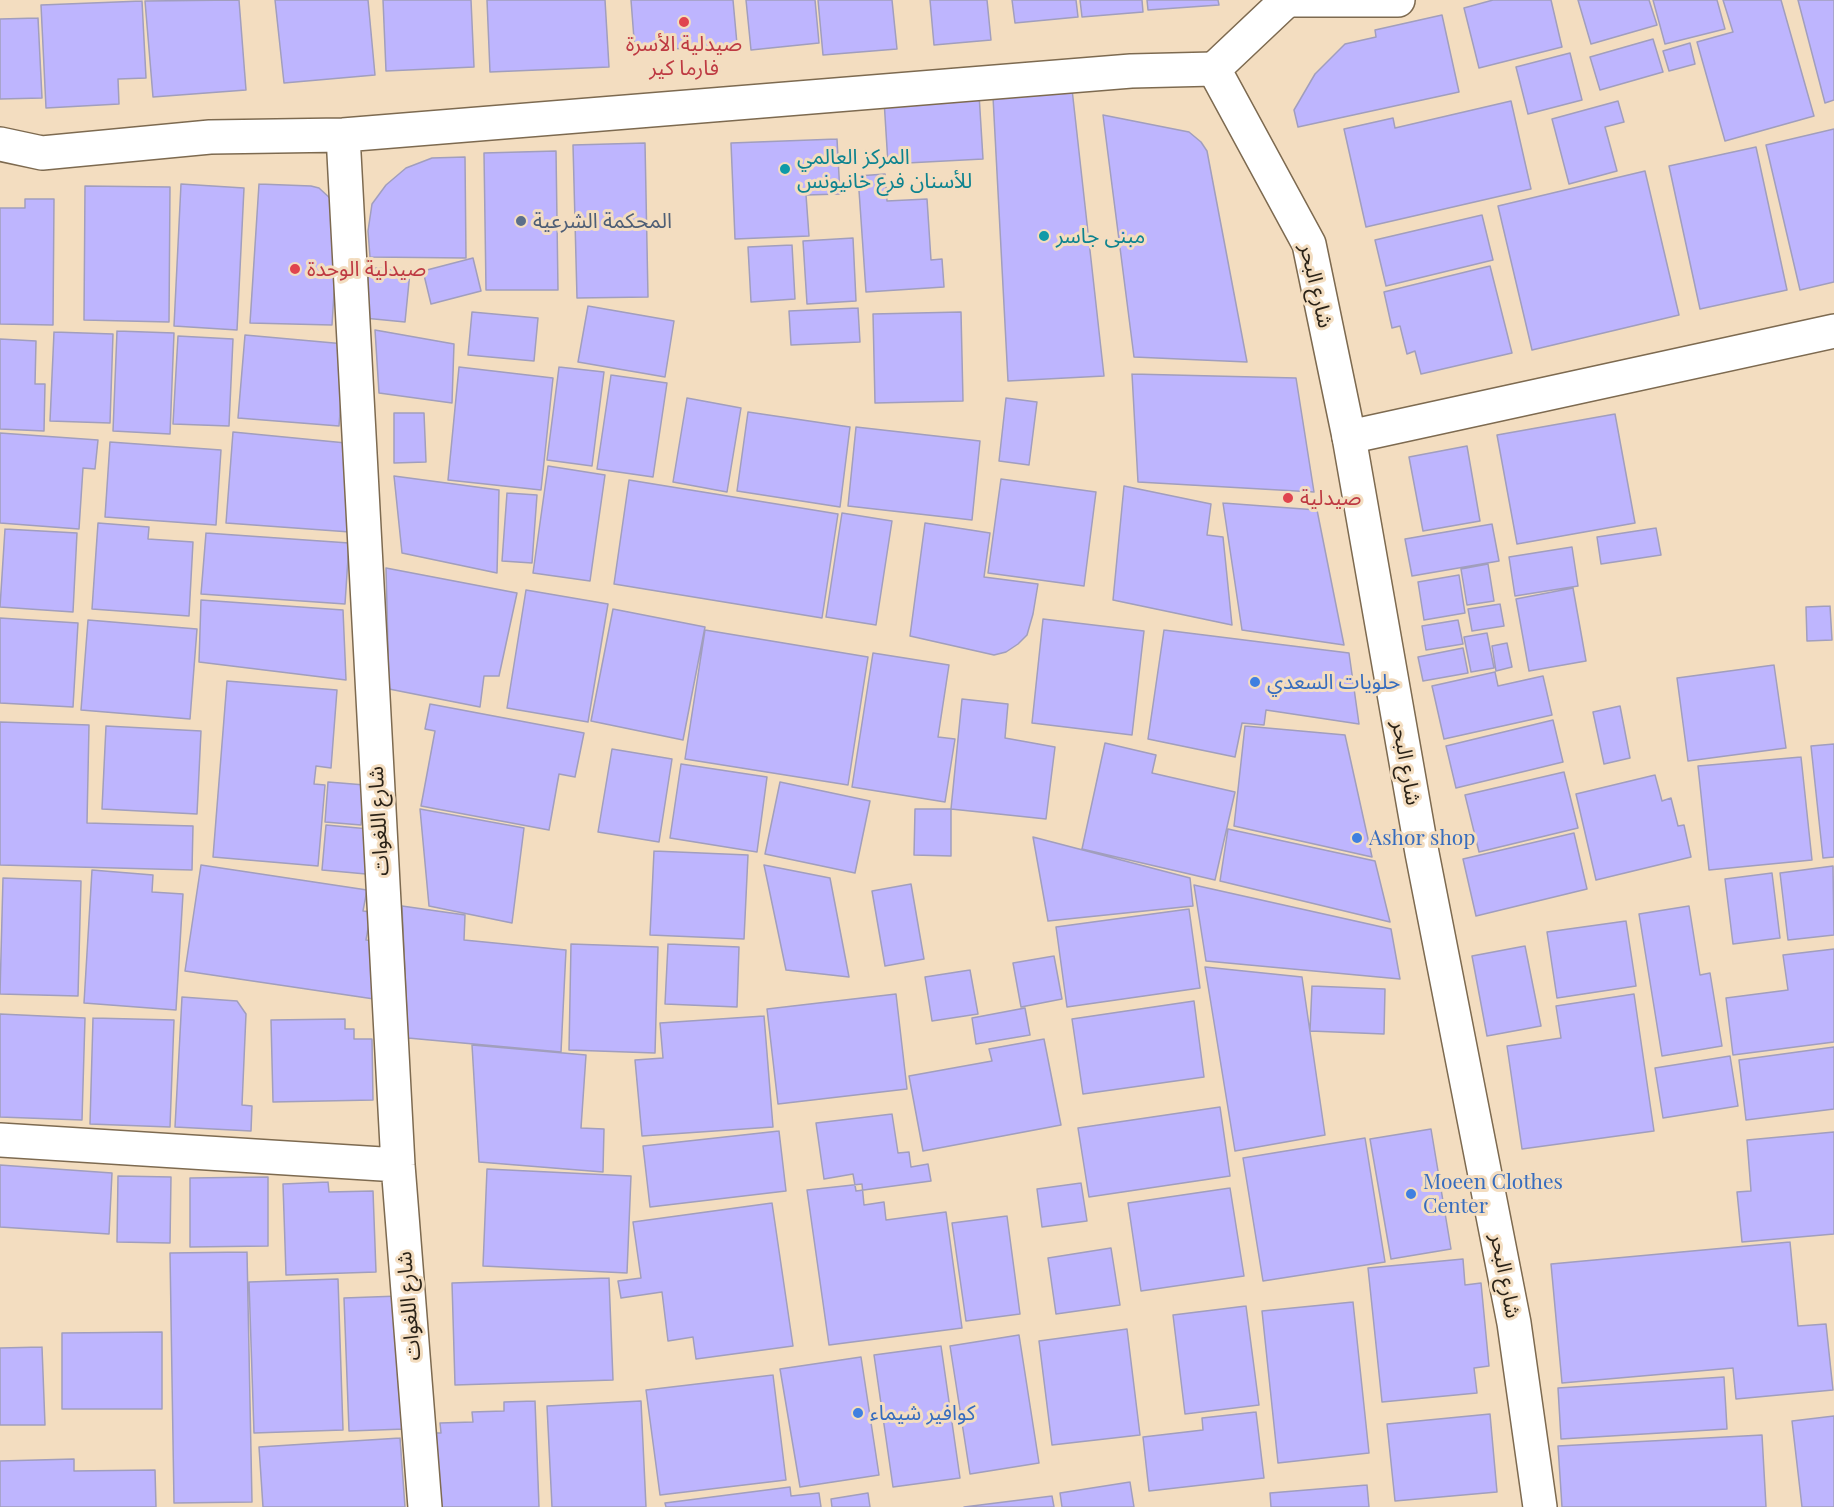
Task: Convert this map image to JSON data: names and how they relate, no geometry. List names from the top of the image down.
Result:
{
  "streets": {
    "street": ["شارع البحر", "شارع اللغوات"]
  },
  "places": [
    "صيدلية الأسرة فارما كير",
    "المركز العالمي للأسنان فرع خانيونس",
    "المحكمة الشرعية",
    "مبنى جاسر",
    "صيدلية الوحدة",
    "صيدلية",
    "حلويات السعدي",
    "Ashor shop",
    "Moeen Clothes Center",
    "كوافير شيماء"
  ]
}
